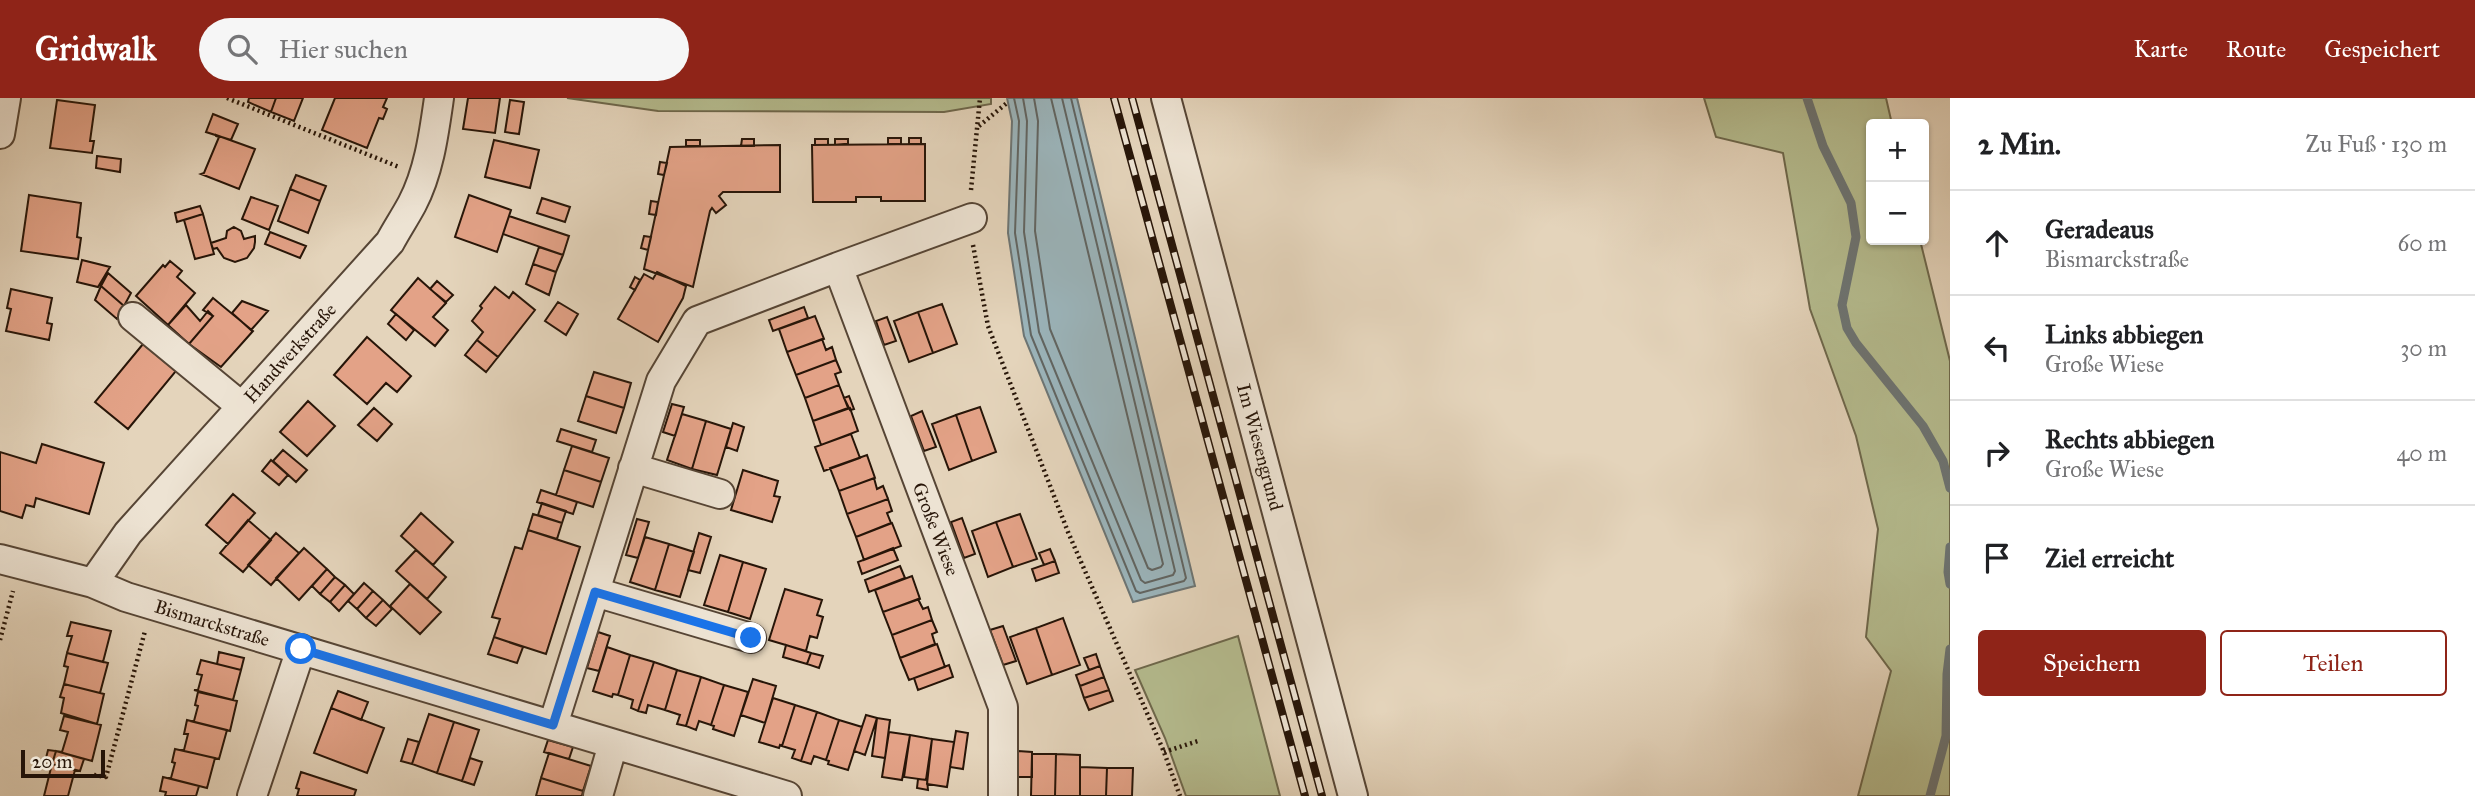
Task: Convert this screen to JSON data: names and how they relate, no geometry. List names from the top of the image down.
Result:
{
  "streets": {
    "street": [
      "Handwerkstraße",
      "Im Wiesengrund",
      "Große Wiese",
      "Bismarckstraße"
    ]
  },
  "crossings": [
    ["Handwerkstraße", "Bismarckstraße"]
  ],
  "scale_bar": "20 m",
  "page": {
    "header": "Gridwalk",
    "search": "Hier suchen",
    "nav": ["Karte", "Route", "Gespeichert"],
    "heading": ["2 Min.", "Zu Fuß · 130 m"],
    "map_buttons": ["+", "−"],
    "list": [
      ["Geradeaus", "Bismarckstraße", "60 m"],
      ["Links abbiegen", "Große Wiese", "30 m"],
      ["Rechts abbiegen", "Große Wiese", "40 m"],
      "Ziel erreicht"
    ],
    "buttons": ["Speichern", "Teilen"],
    "scale": "20 m"
  }
}
